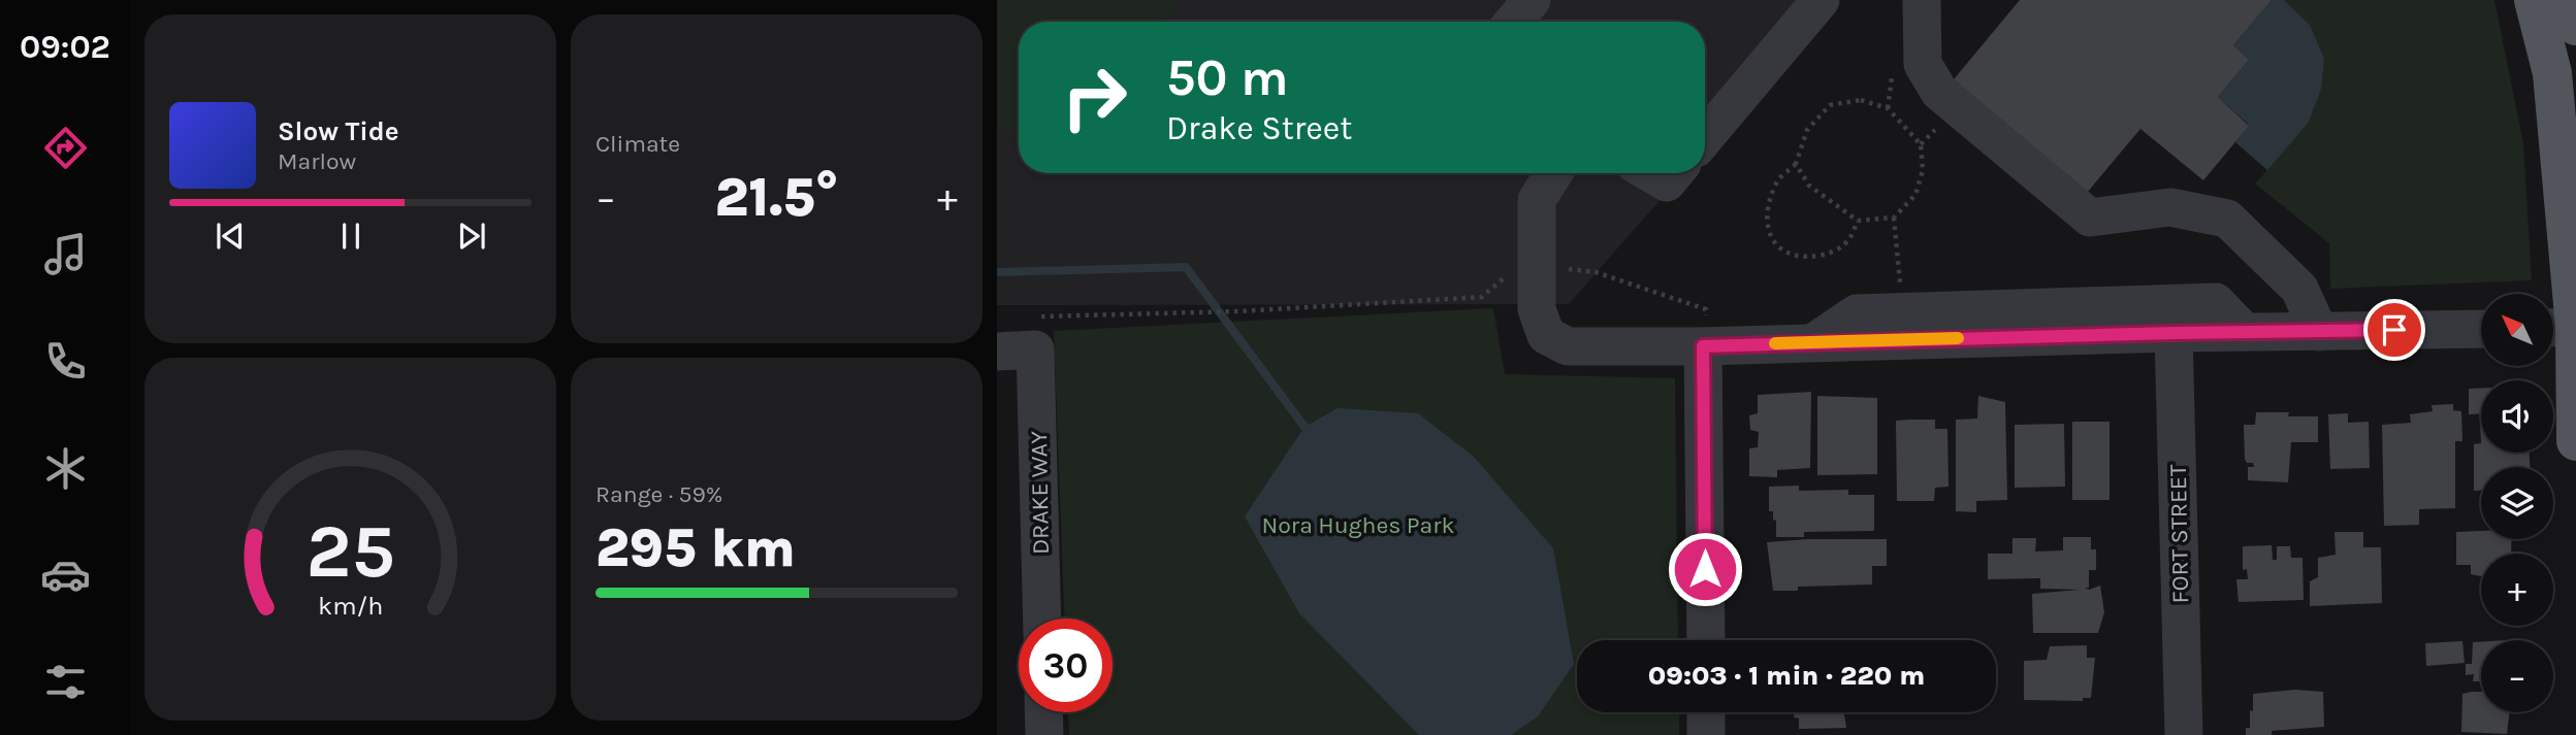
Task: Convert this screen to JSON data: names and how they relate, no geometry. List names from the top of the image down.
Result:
{
  "streets": {
    "street": ["DRAKE WAY", "FORT STREET"]
  },
  "parks": ["Nora Hughes Park"],
  "north": "top left",
  "page": {
    "tabs": "09:02",
    "tile": [
      "Climate",
      ["Range · 59%", "295 km"]
    ],
    "turn": ["50 m", "Drake Street"],
    "song": ["Slow Tide", "Marlow"],
    "heat": ["−", "21.5°", "+"],
    "map_buttons": ["+", "−"],
    "limit": "30",
    "trip": "09:03 · 1 min · 220 m",
    "gauge": ["25", "km/h"]
  }
}
